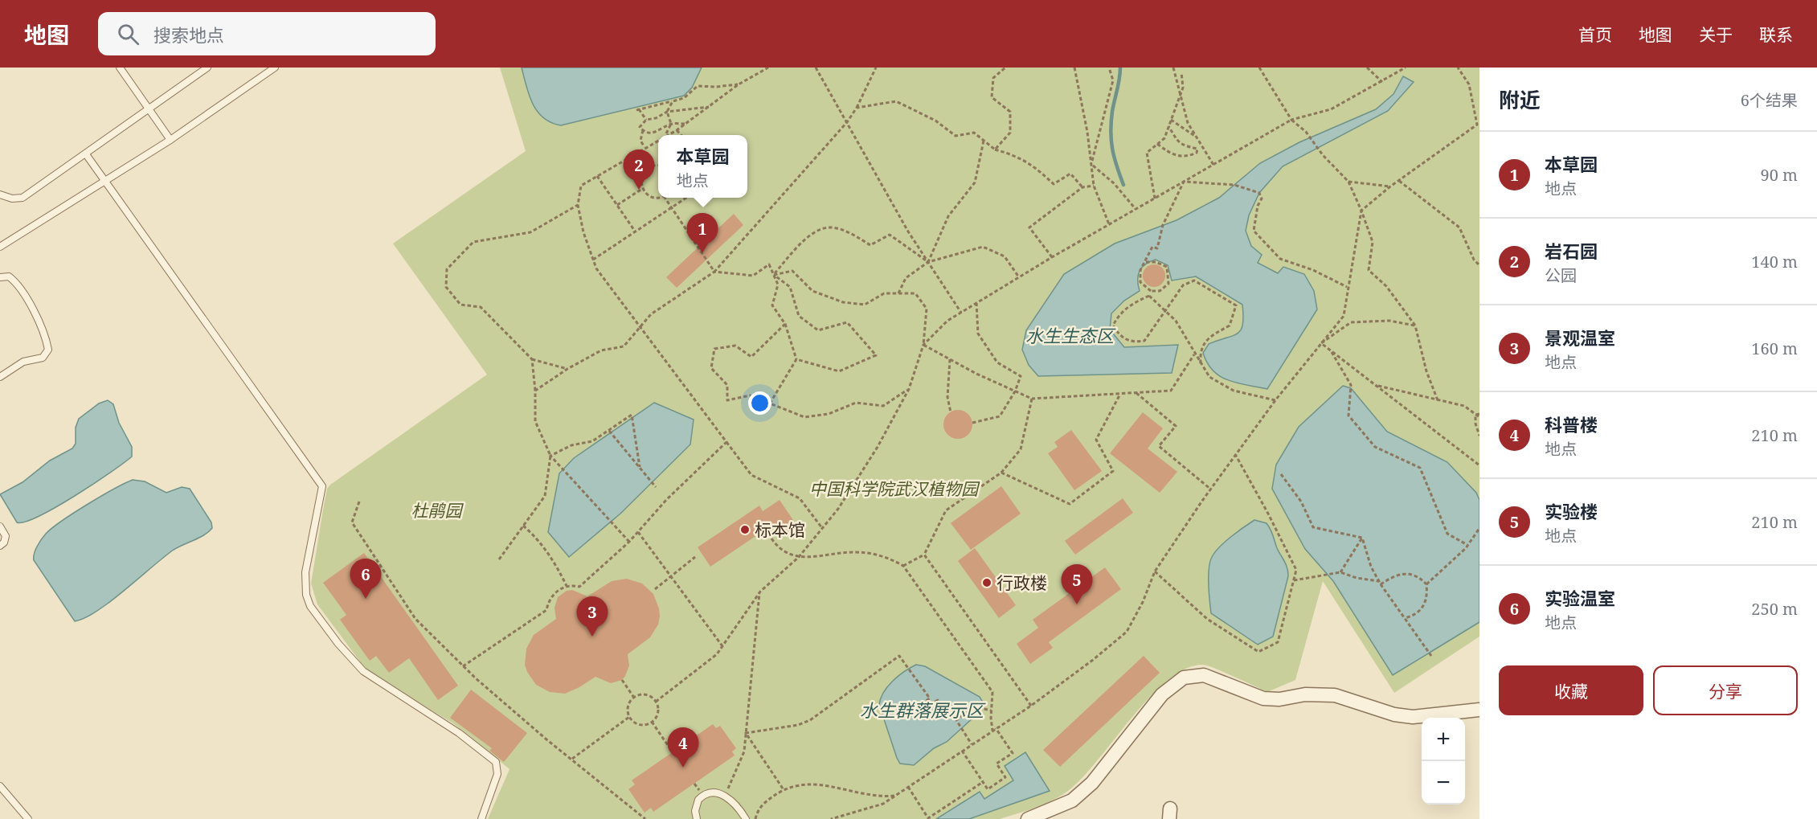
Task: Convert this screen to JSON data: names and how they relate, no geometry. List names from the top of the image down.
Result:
{
  "water": ["水生生态区", "水生群落展示区"],
  "parks": ["中国科学院武汉植物园", "杜鹃园"],
  "places": ["标本馆", "行政楼"],
  "page": {
    "header": "地图",
    "search": "搜索地点",
    "nav": [
      "首页",
      "地图",
      "关于",
      "联系"
    ],
    "heading": ["附近", "6个结果"],
    "list": [
      {
        "mark": "1",
        "name": "本草园",
        "note": "地点",
        "value": "90 m"
      },
      {
        "mark": "2",
        "name": "岩石园",
        "note": "公园",
        "value": "140 m"
      },
      {
        "mark": "3",
        "name": "景观温室",
        "note": "地点",
        "value": "160 m"
      },
      {
        "mark": "4",
        "name": "科普楼",
        "note": "地点",
        "value": "210 m"
      },
      {
        "mark": "5",
        "name": "实验楼",
        "note": "地点",
        "value": "210 m"
      },
      {
        "mark": "6",
        "name": "实验温室",
        "note": "地点",
        "value": "250 m"
      }
    ],
    "popup": ["本草园", "地点"],
    "pins": [
      "2",
      "1",
      "6",
      "5",
      "3",
      "4"
    ],
    "buttons": ["收藏", "分享"],
    "map_buttons": ["+", "−"]
  }
}
